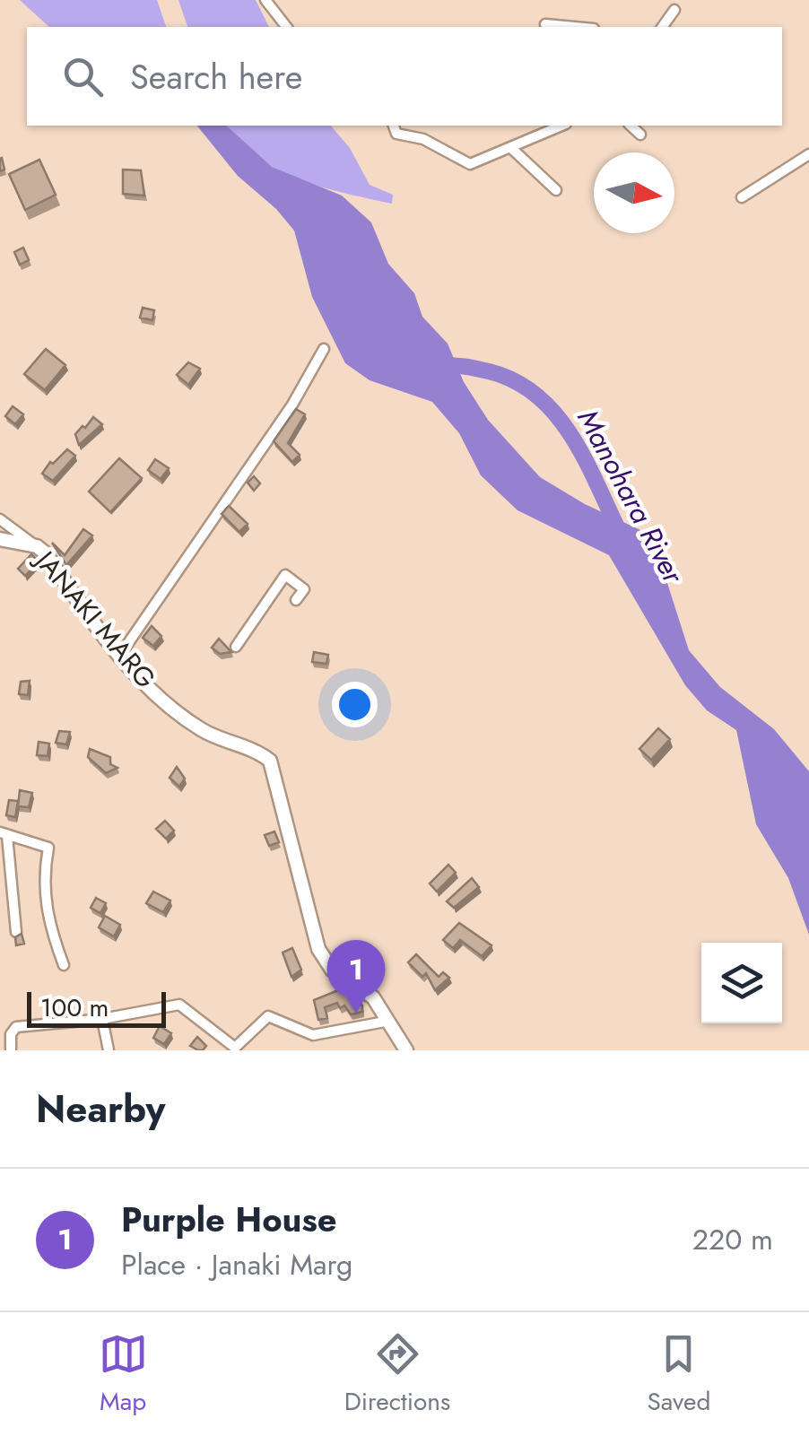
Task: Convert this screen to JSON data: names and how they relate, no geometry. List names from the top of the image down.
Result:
{
  "streets": {
    "street": ["JANAKI MARG"]
  },
  "water": ["Manohara River"],
  "scale_bar": "100 m",
  "north": "right",
  "page": {
    "search": "Search here",
    "pins": "1",
    "scale": "100 m",
    "heading": "Nearby",
    "list": [
      {
        "mark": "1",
        "name": "Purple House",
        "note": "Place · Janaki Marg",
        "value": "220 m"
      }
    ],
    "nav": ["Map", "Directions", "Saved"]
  }
}
